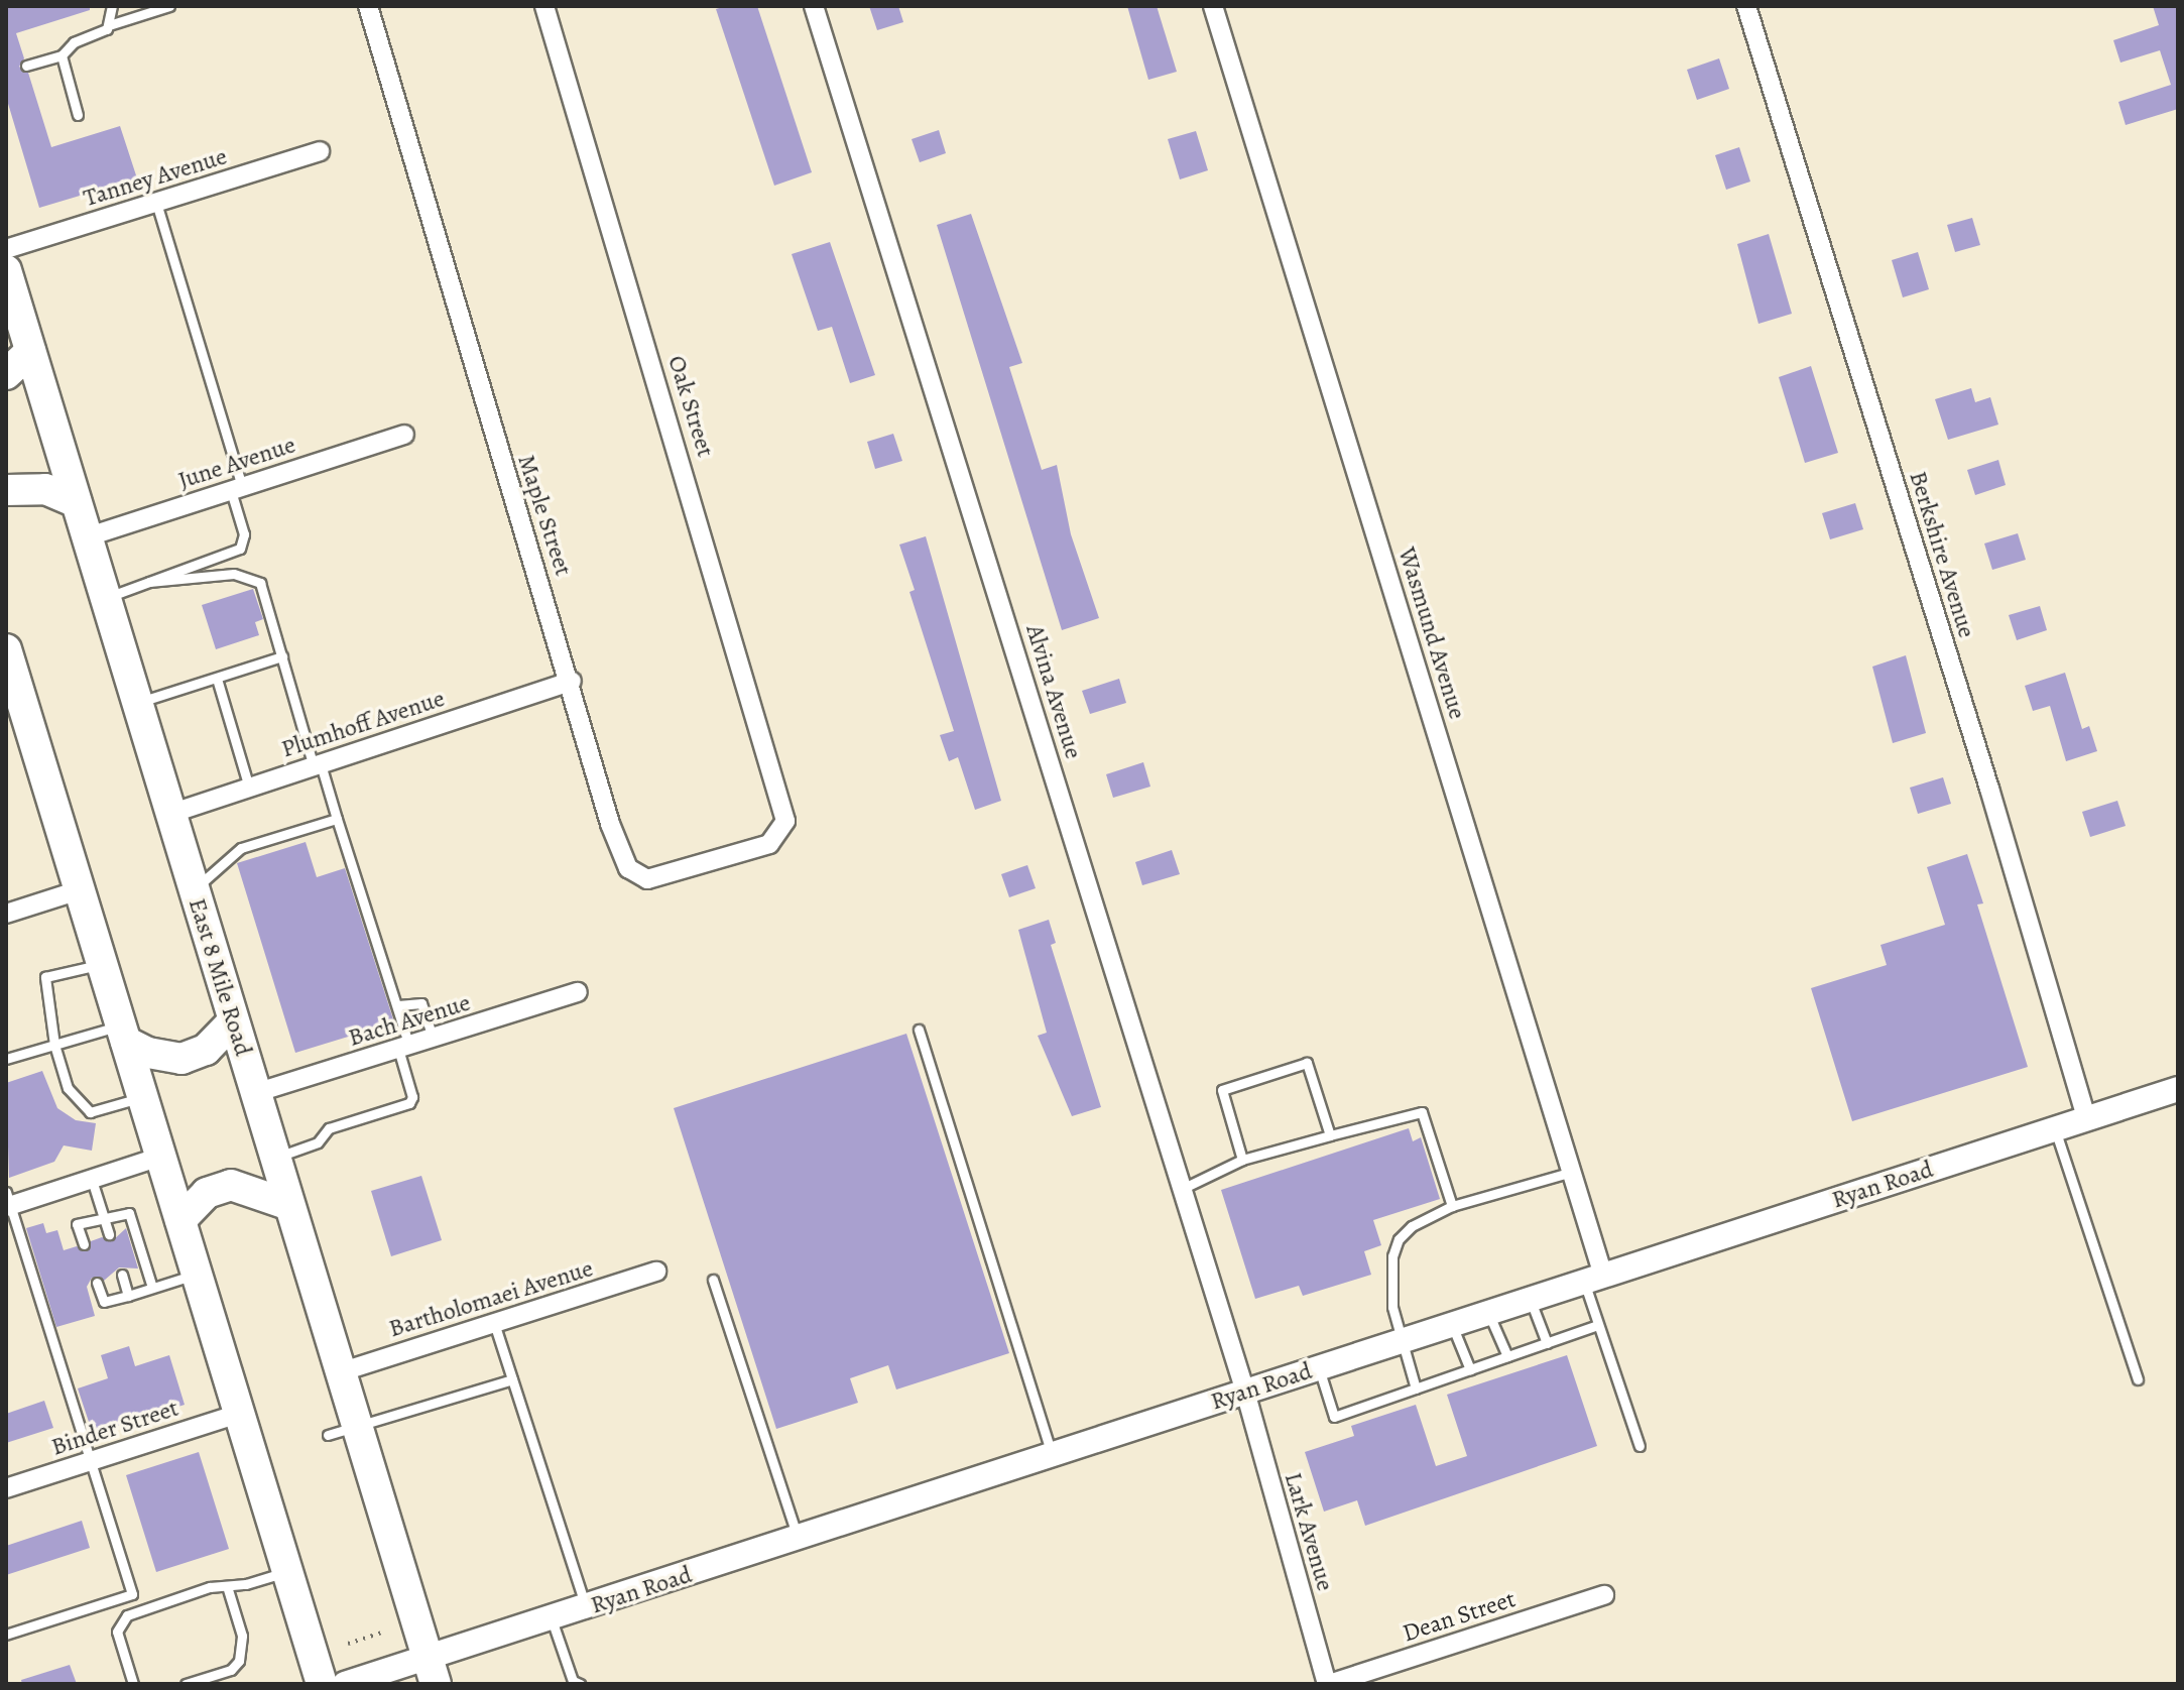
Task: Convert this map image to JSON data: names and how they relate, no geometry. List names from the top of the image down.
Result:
{
  "streets": {
    "highway": ["East 8 Mile Road"],
    "main road": ["Ryan Road"],
    "street": [
      "Tanney Avenue",
      "Oak Street",
      "June Avenue",
      "Maple Street",
      "Berkshire Avenue",
      "Wasmund Avenue",
      "Alvina Avenue",
      "Plumhoff Avenue",
      "Bach Avenue",
      "Bartholomaei Avenue",
      "Binder Street",
      "Lark Avenue",
      "Dean Street"
    ]
  },
  "crossings": [
    ["Oak Street", "Maple Street"],
    ["June Avenue", "East 8 Mile Road"],
    ["Maple Street", "Plumhoff Avenue"],
    ["Berkshire Avenue", "Ryan Road"],
    ["Wasmund Avenue", "Ryan Road"],
    ["Alvina Avenue", "Ryan Road"],
    ["Alvina Avenue", "Lark Avenue"],
    ["Plumhoff Avenue", "East 8 Mile Road"],
    ["East 8 Mile Road", "Bach Avenue"],
    ["East 8 Mile Road", "Ryan Road"],
    ["East 8 Mile Road", "Bartholomaei Avenue"],
    ["Ryan Road", "Lark Avenue"],
    ["Lark Avenue", "Dean Street"]
  ]
}
